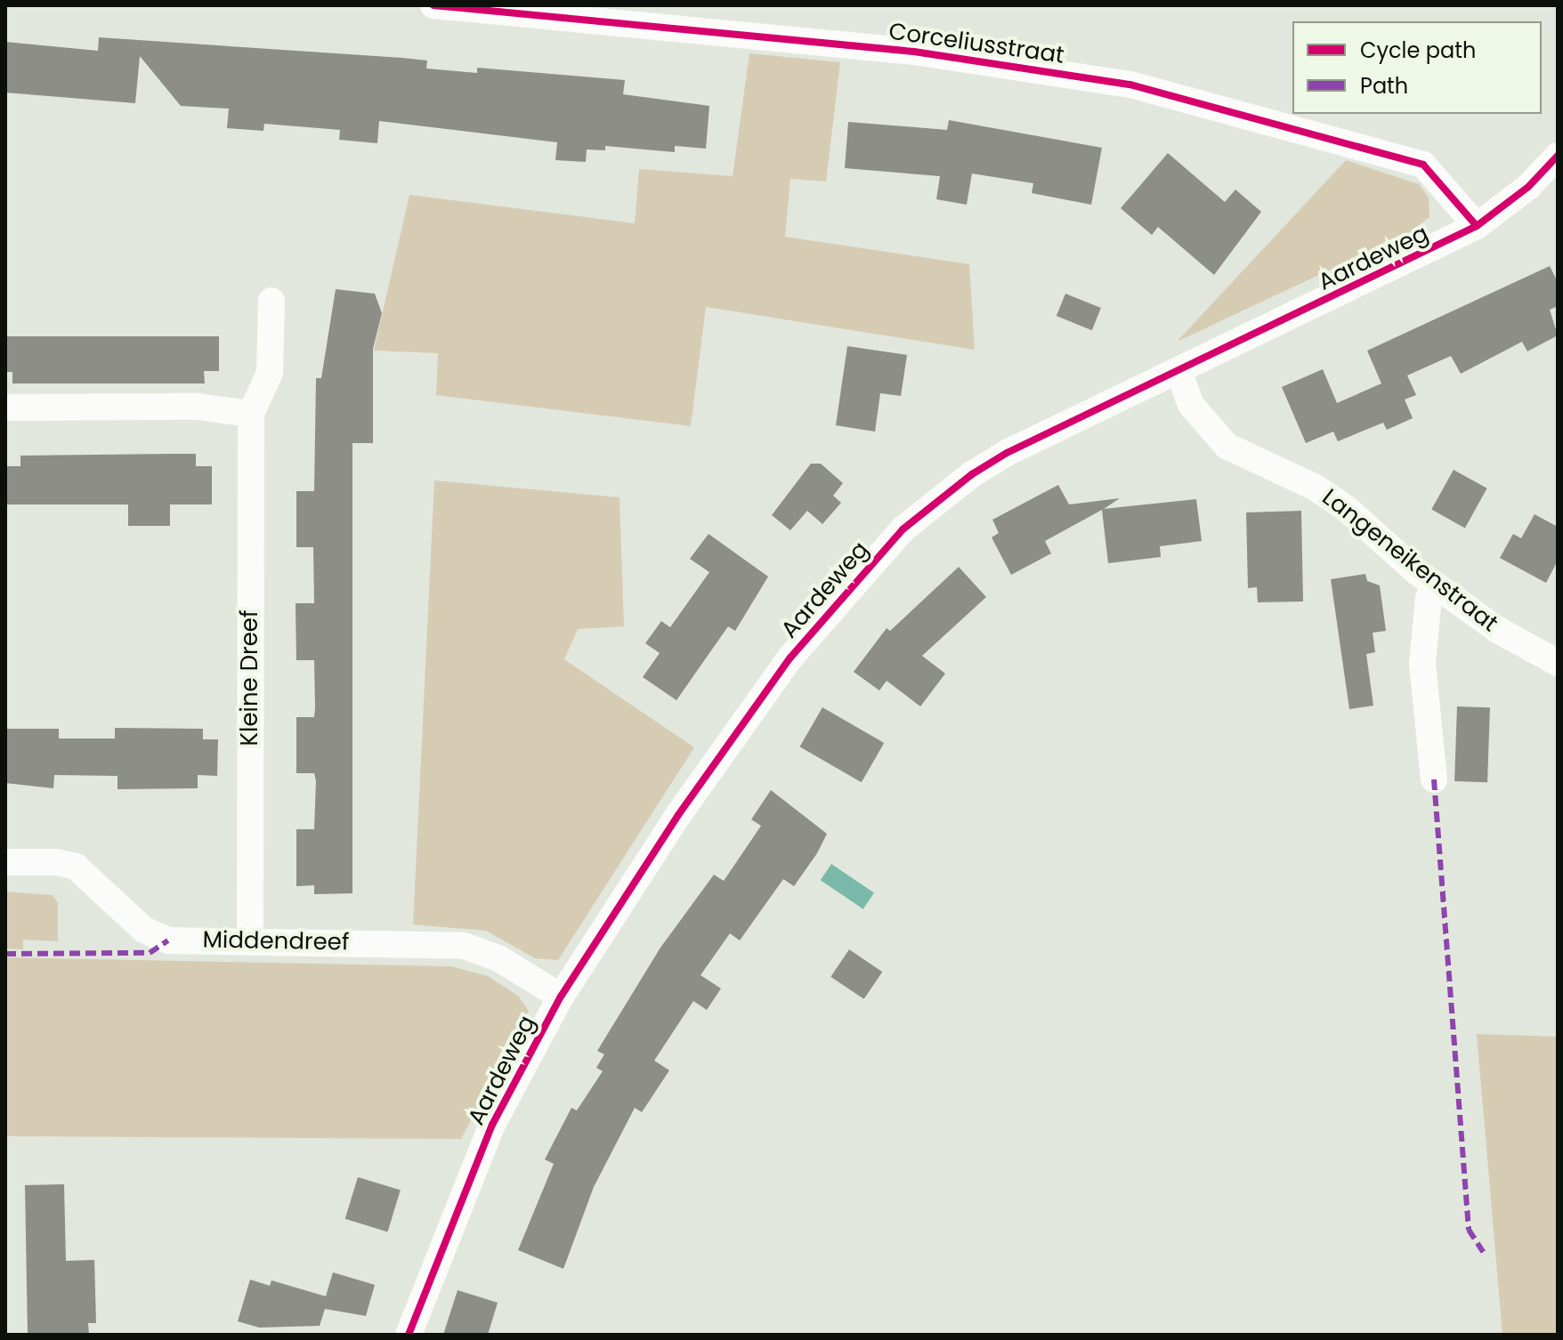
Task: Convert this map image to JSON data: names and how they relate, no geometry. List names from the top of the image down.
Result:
{
  "streets": {
    "street": [
      "Corceliusstraat",
      "Aardeweg",
      "Langeneikenstraat",
      "Kleine Dreef",
      "Middendreef"
    ]
  },
  "crossings": [
    ["Corceliusstraat", "Aardeweg"],
    ["Aardeweg", "Langeneikenstraat"],
    ["Aardeweg", "Middendreef"],
    ["Kleine Dreef", "Middendreef"]
  ],
  "legend": ["Cycle path", "Path"]
}
